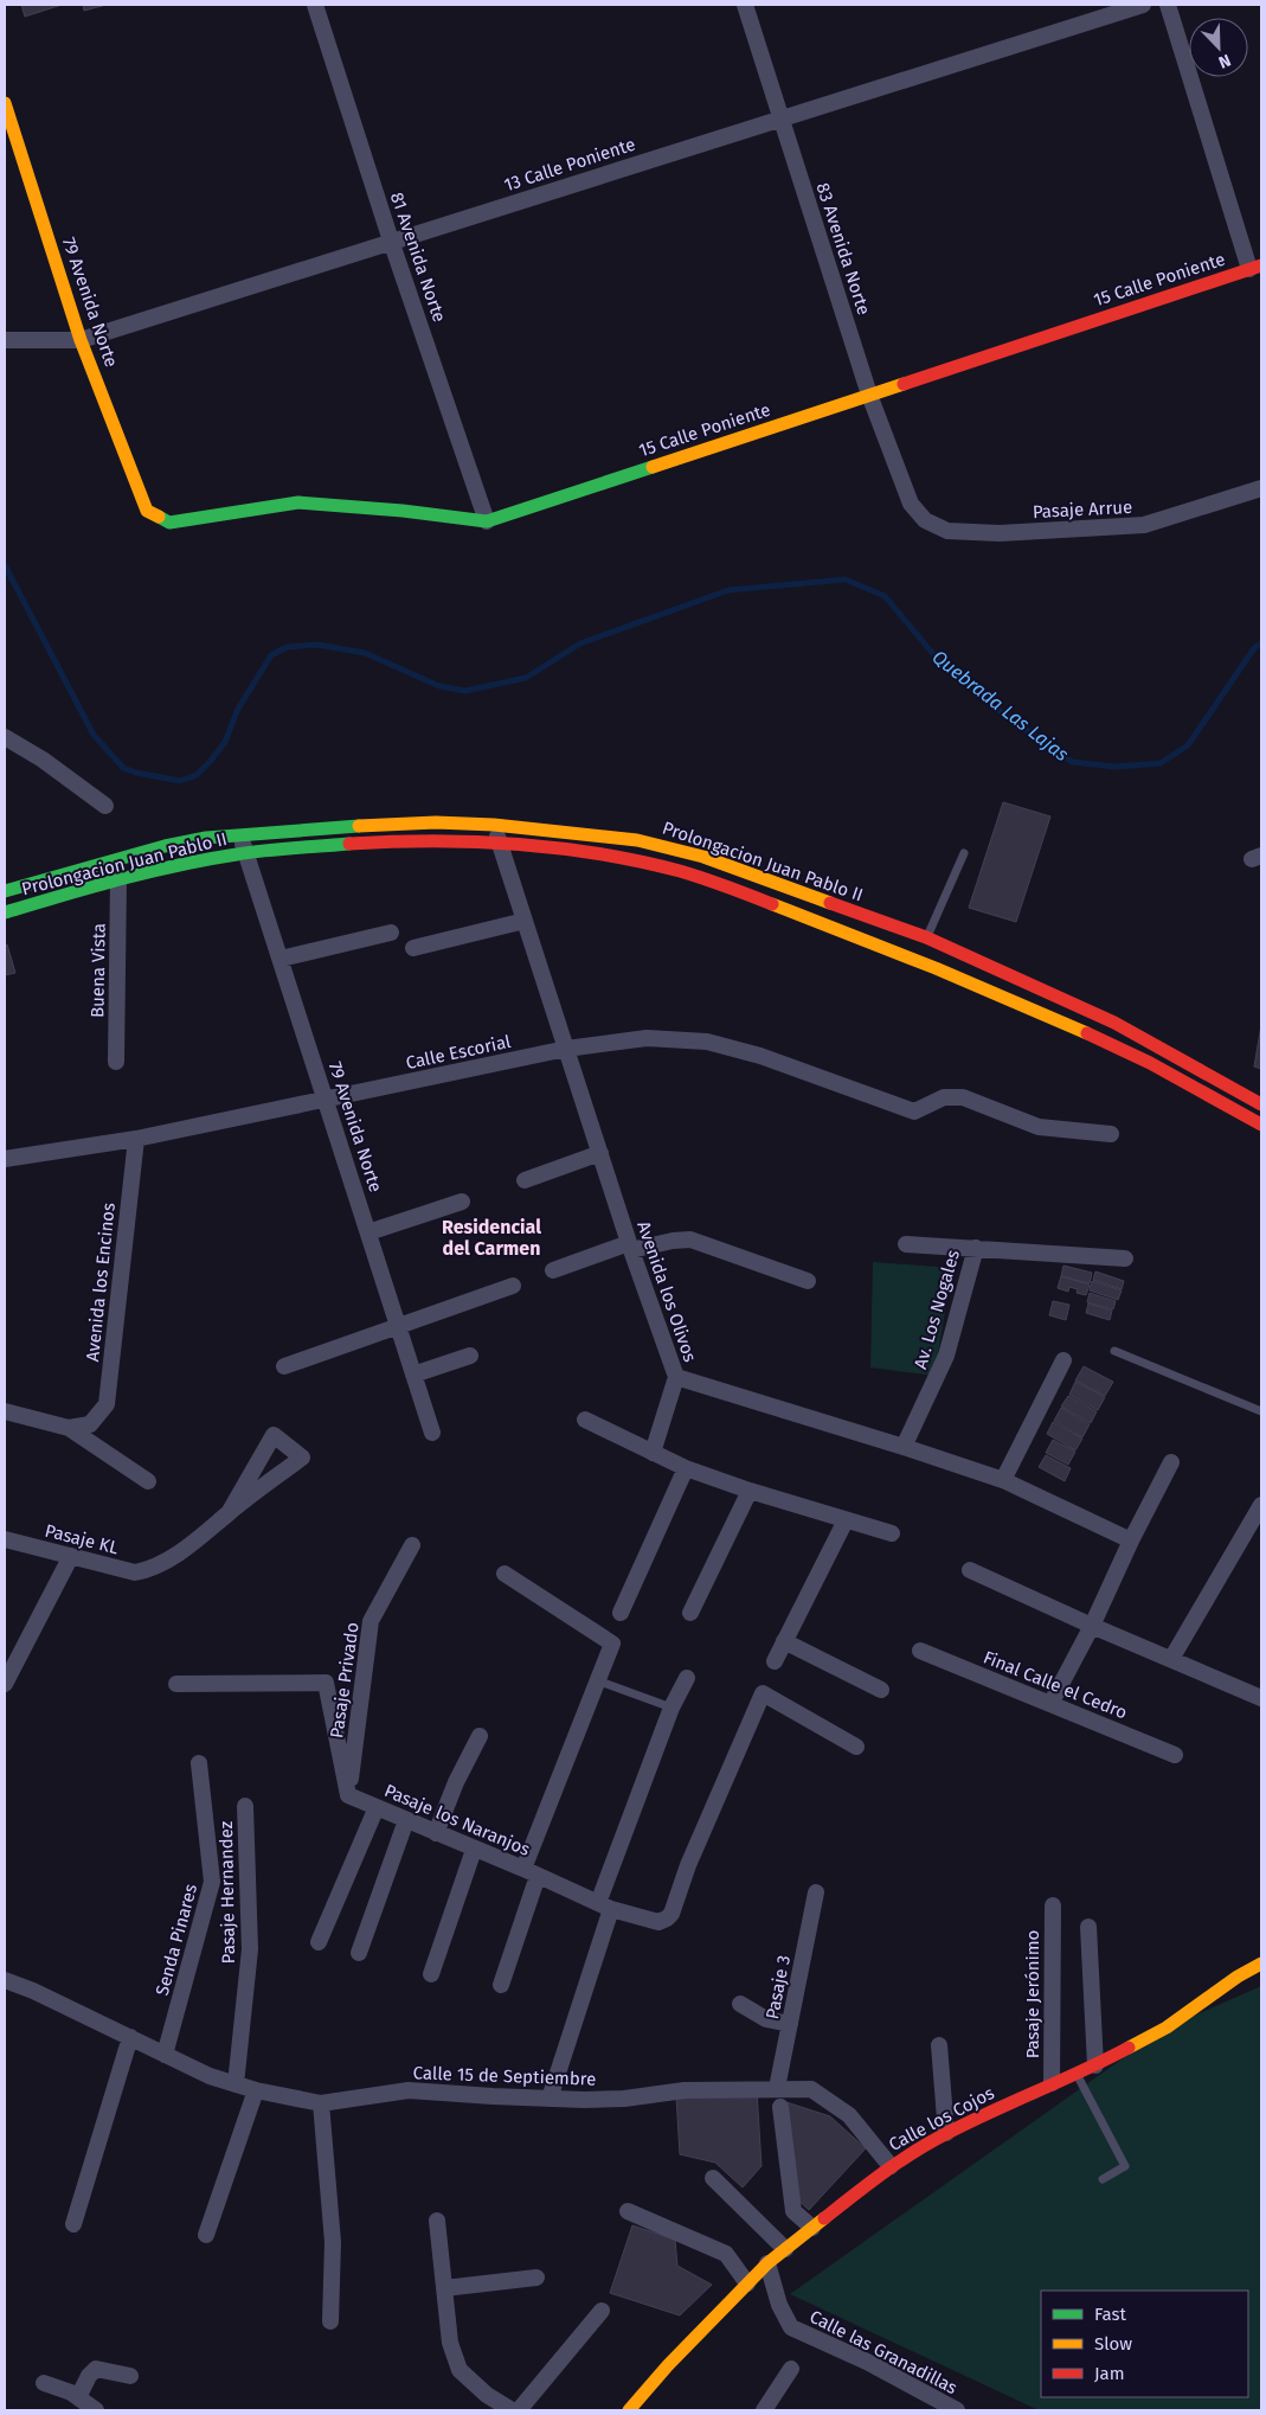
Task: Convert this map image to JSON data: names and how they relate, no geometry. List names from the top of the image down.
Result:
{
  "streets": {
    "main road": [
      "15 Calle Poniente",
      "79 Avenida Norte",
      "Prolongacion Juan Pablo II",
      "Calle los Cojos"
    ],
    "street": [
      "13 Calle Poniente",
      "83 Avenida Norte",
      "81 Avenida Norte",
      "Pasaje Arrue",
      "Buena Vista",
      "Calle Escorial",
      "Avenida los Encinos",
      "Avenida los Olivos",
      "Av. Los Nogales",
      "Pasaje KL",
      "Pasaje Privado",
      "Final Calle el Cedro",
      "Pasaje los Naranjos",
      "Pasaje Hernandez",
      "Senda Pinares",
      "Pasaje 3",
      "Pasaje Jerónimo",
      "Calle 15 de Septiembre",
      "Calle las Granadillas"
    ]
  },
  "crossings": [
    ["13 Calle Poniente", "83 Avenida Norte"],
    ["13 Calle Poniente", "81 Avenida Norte"],
    ["13 Calle Poniente", "79 Avenida Norte"],
    ["83 Avenida Norte", "15 Calle Poniente"],
    ["83 Avenida Norte", "Pasaje Arrue"],
    ["81 Avenida Norte", "15 Calle Poniente"],
    ["15 Calle Poniente", "79 Avenida Norte"],
    ["79 Avenida Norte", "Prolongacion Juan Pablo II"],
    ["79 Avenida Norte", "Calle Escorial"],
    ["Prolongacion Juan Pablo II", "Buena Vista"],
    ["Prolongacion Juan Pablo II", "Avenida los Olivos"],
    ["Calle Escorial", "Avenida los Encinos"],
    ["Calle Escorial", "Avenida los Olivos"],
    ["Avenida los Olivos", "Av. Los Nogales"],
    ["Pasaje Privado", "Pasaje los Naranjos"],
    ["Pasaje Hernandez", "Calle 15 de Septiembre"],
    ["Senda Pinares", "Calle 15 de Septiembre"],
    ["Pasaje 3", "Calle 15 de Septiembre"],
    ["Pasaje Jerónimo", "Calle los Cojos"],
    ["Calle 15 de Septiembre", "Calle los Cojos"],
    ["Calle los Cojos", "Calle las Granadillas"]
  ],
  "districts": ["Residencial del Carmen"],
  "water": ["Quebrada Las Lajas"],
  "legend": ["Fast", "Slow", "Jam"],
  "north": "bottom right"
}
